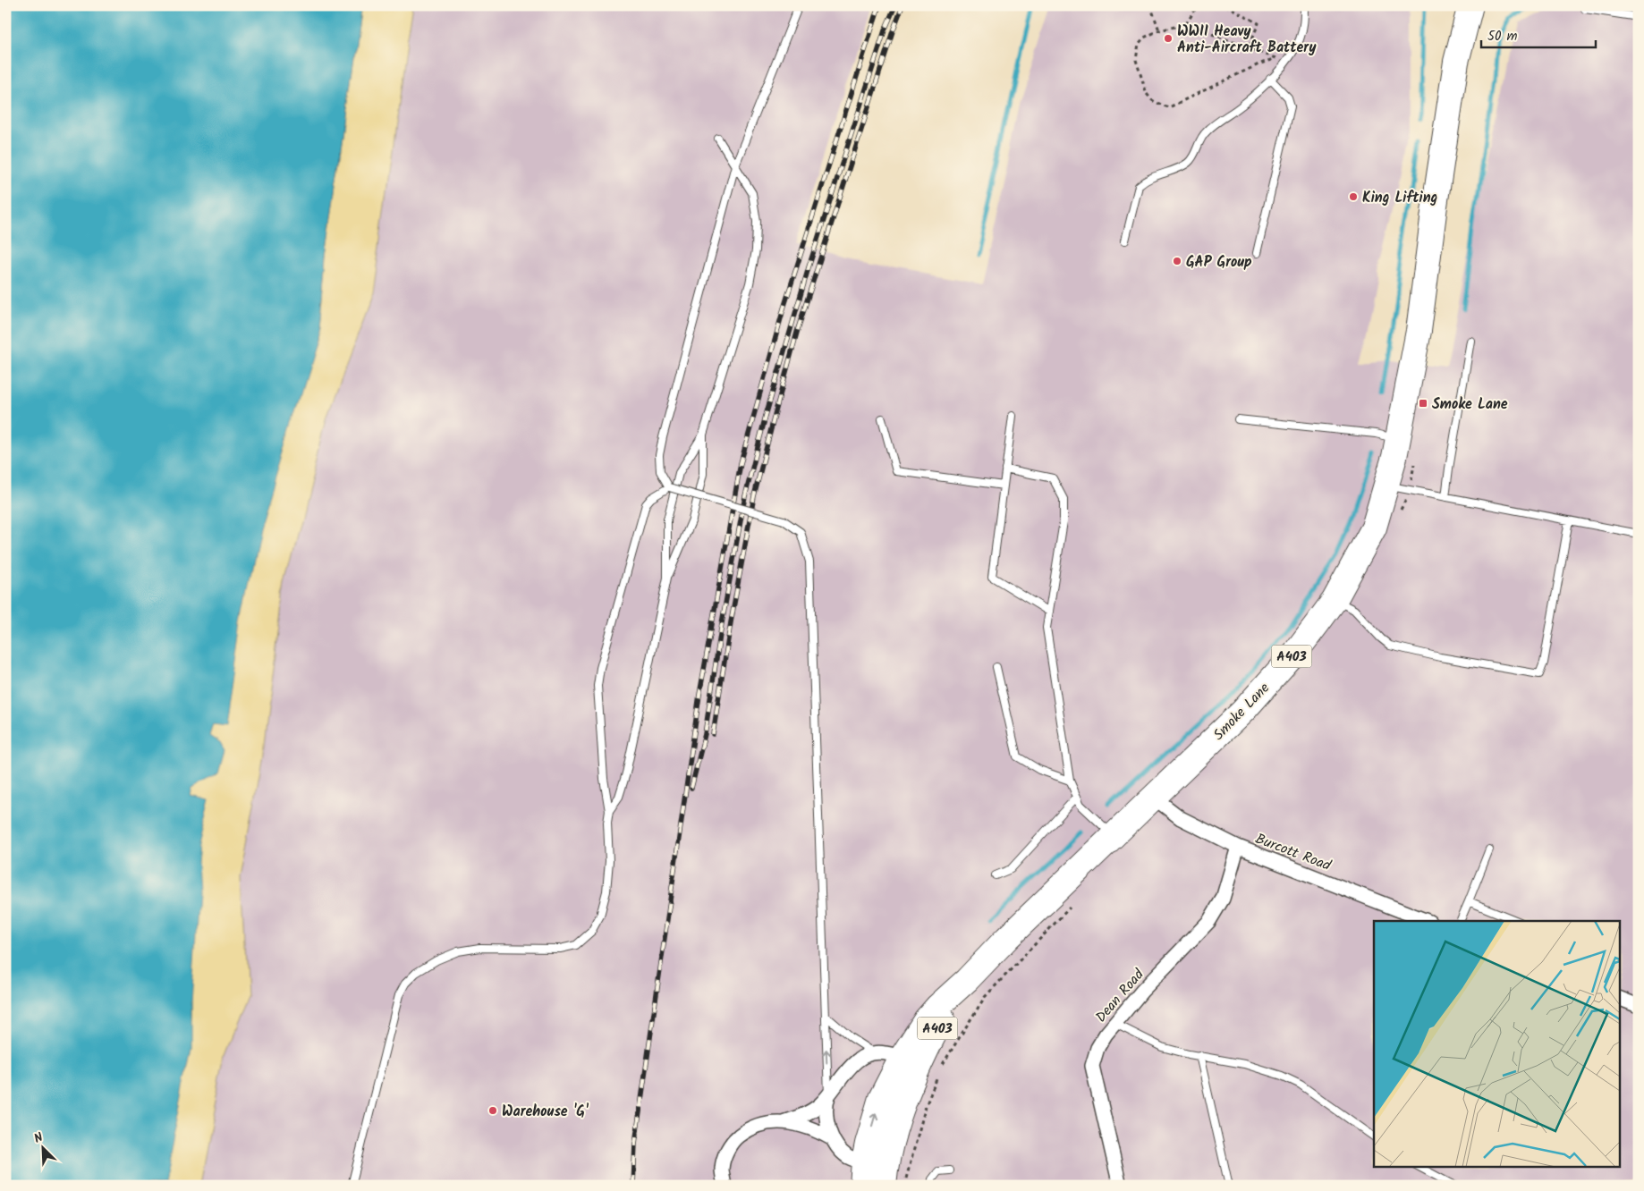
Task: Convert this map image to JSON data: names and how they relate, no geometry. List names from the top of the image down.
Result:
{
  "streets": {
    "highway": ["A403", "Smoke Lane"],
    "street": ["Burcott Road", "Dean Road"]
  },
  "crossings": [
    ["A403", "Smoke Lane"],
    ["Smoke Lane", "Burcott Road"],
    ["Burcott Road", "Dean Road"]
  ],
  "places": {
    "other": [
      "WWII Heavy Anti-Aircraft Battery",
      "King Lifting",
      "GAP Group",
      "Warehouse 'G'"
    ],
    "transit": ["Smoke Lane"]
  },
  "scale_bar": "50 m",
  "north": "top left"
}
